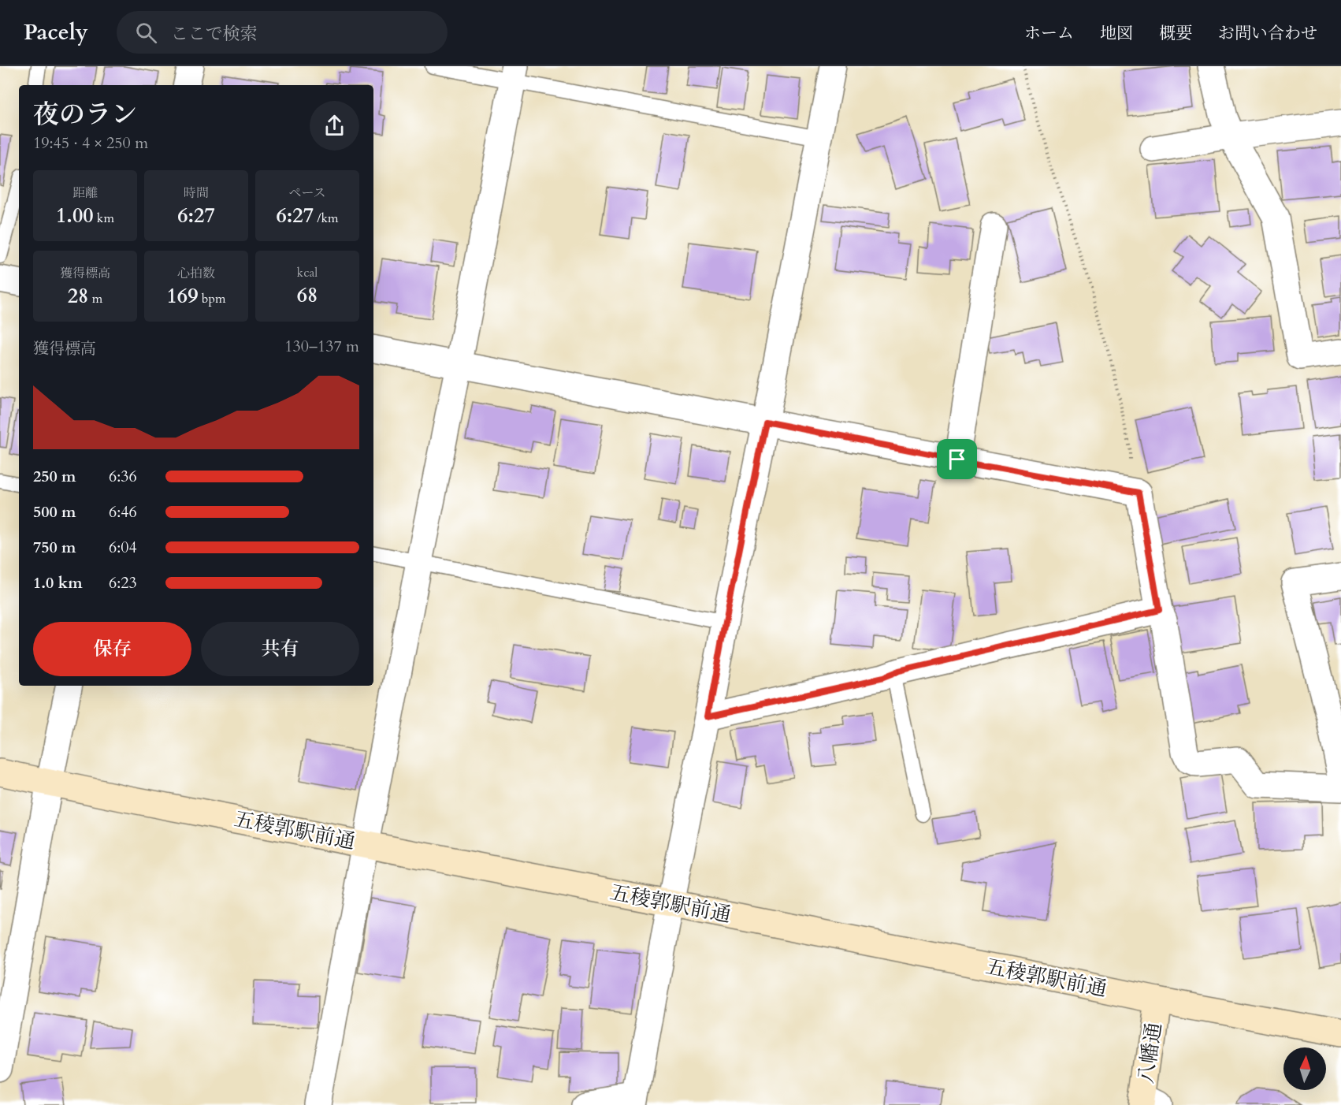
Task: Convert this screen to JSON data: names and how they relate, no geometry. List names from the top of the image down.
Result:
{
  "streets": {
    "street": ["五稜郭駅前通", "八幡通"]
  },
  "crossings": [
    ["五稜郭駅前通", "八幡通"]
  ],
  "north": "top",
  "page": {
    "header": "Pacely",
    "search": "ここで検索",
    "nav": [
      "ホーム",
      "地図",
      "概要",
      "お問い合わせ"
    ],
    "heading": ["夜のラン", "19:45 · 4 × 250 m"],
    "stats": [
      ["距離", "1.00 km"],
      ["時間", "6:27"],
      ["ペース", "6:27 /km"],
      ["獲得標高", "28 m"],
      ["心拍数", "169 bpm"],
      ["kcal", "68"]
    ],
    "chart": ["獲得標高", "130–137 m"],
    "list": [
      {
        "name": "250 m",
        "note": "6:36"
      },
      {
        "name": "500 m",
        "note": "6:46"
      },
      {
        "name": "750 m",
        "note": "6:04"
      },
      {
        "name": "1.0 km",
        "note": "6:23"
      }
    ],
    "buttons": ["保存", "共有"]
  }
}
